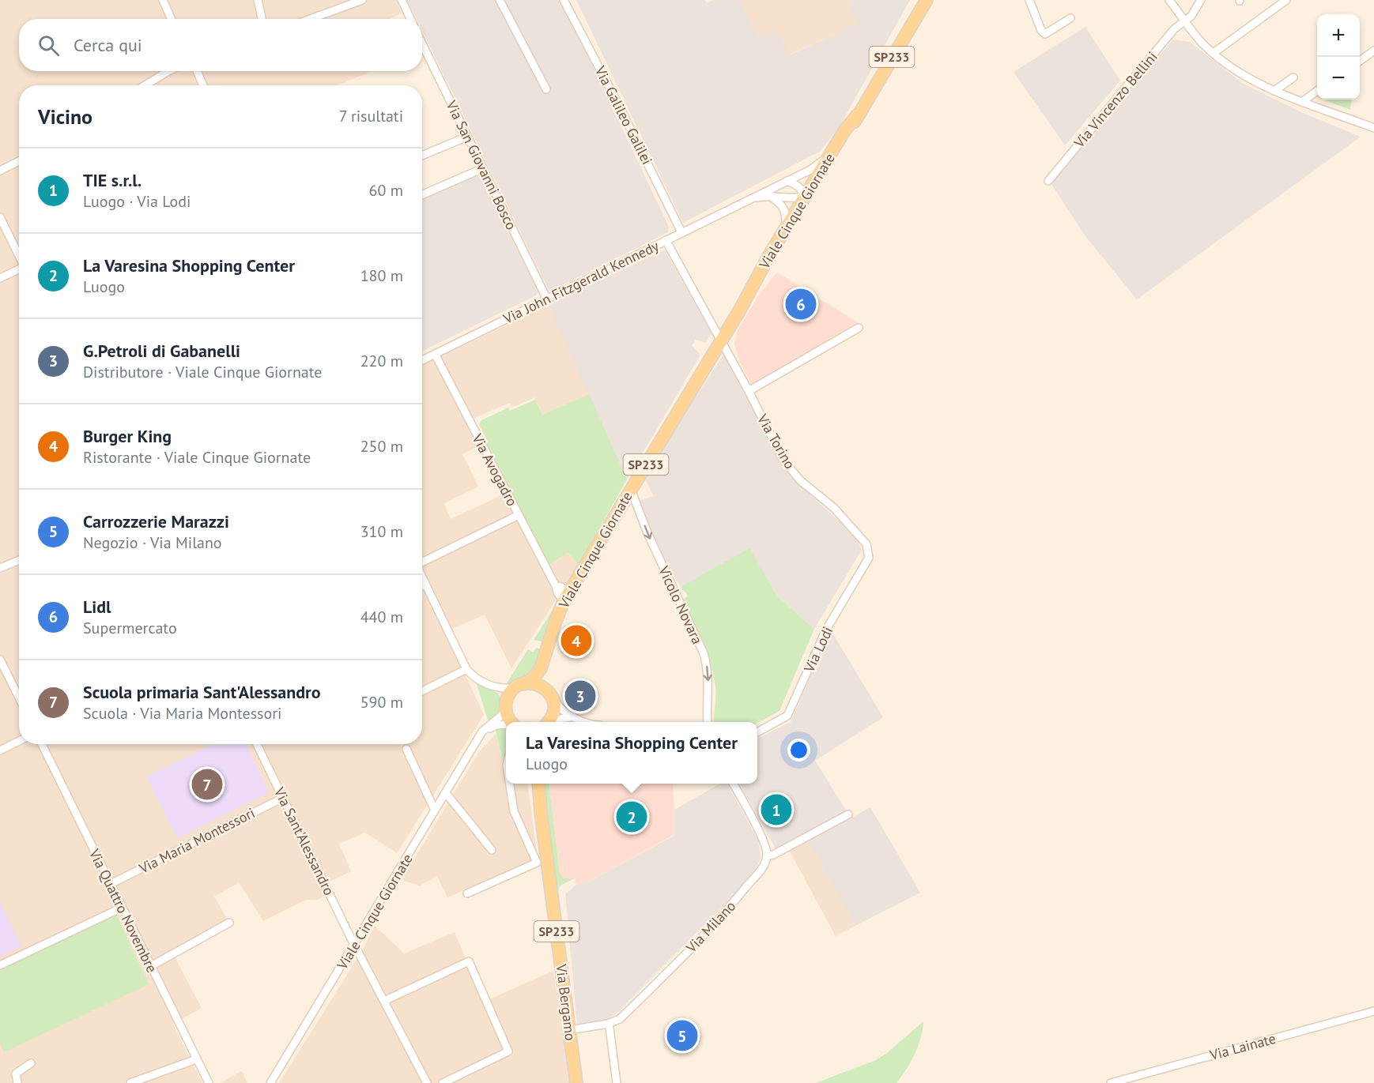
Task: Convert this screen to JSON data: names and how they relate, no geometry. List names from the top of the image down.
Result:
{
  "streets": {
    "main road": ["SP233", "Viale Cinque Giornate", "Via Bergamo"],
    "street": [
      "Via Vincenzo Bellini",
      "Via Galileo Galilei",
      "Via San Giovanni Bosco",
      "Via John Fitzgerald Kennedy",
      "Via Torino",
      "Via Avogadro",
      "Vicolo Novara",
      "Via Lodi",
      "Via Maria Montessori",
      "Via Sant'Alessandro",
      "Via Quattro Novembre",
      "Via Milano",
      "Via Lainate"
    ]
  },
  "crossings": [
    ["SP233", "Viale Cinque Giornate"],
    ["Via Galileo Galilei", "Via John Fitzgerald Kennedy"],
    ["Via San Giovanni Bosco", "Via John Fitzgerald Kennedy"],
    ["Viale Cinque Giornate", "Via John Fitzgerald Kennedy"],
    ["Viale Cinque Giornate", "Via Torino"],
    ["Viale Cinque Giornate", "Via Avogadro"],
    ["Viale Cinque Giornate", "Vicolo Novara"],
    ["Viale Cinque Giornate", "Via Sant'Alessandro"],
    ["Via John Fitzgerald Kennedy", "Via Torino"],
    ["Via John Fitzgerald Kennedy", "Via Avogadro"],
    ["Via Torino", "Via Lodi"],
    ["Via Maria Montessori", "Via Sant'Alessandro"],
    ["Via Maria Montessori", "Via Quattro Novembre"],
    ["Via Milano", "Via Bergamo"]
  ],
  "one_way": ["Vicolo Novara"],
  "page": {
    "map_buttons": ["+", "−"],
    "search": "Cerca qui",
    "heading": ["Vicino", "7 risultati"],
    "list": [
      {
        "mark": "1",
        "name": "TIE s.r.l.",
        "note": "Luogo · Via Lodi",
        "value": "60 m"
      },
      {
        "mark": "2",
        "name": "La Varesina Shopping Center",
        "note": "Luogo",
        "value": "180 m"
      },
      {
        "mark": "3",
        "name": "G.Petroli di Gabanelli",
        "note": "Distributore · Viale Cinque Giornate",
        "value": "220 m"
      },
      {
        "mark": "4",
        "name": "Burger King",
        "note": "Ristorante · Viale Cinque Giornate",
        "value": "250 m"
      },
      {
        "mark": "5",
        "name": "Carrozzerie Marazzi",
        "note": "Negozio · Via Milano",
        "value": "310 m"
      },
      {
        "mark": "6",
        "name": "Lidl",
        "note": "Supermercato",
        "value": "440 m"
      },
      {
        "mark": "7",
        "name": "Scuola primaria Sant'Alessandro",
        "note": "Scuola · Via Maria Montessori",
        "value": "590 m"
      }
    ],
    "pins": [
      "6",
      "4",
      "3",
      "7",
      "1",
      "2",
      "5"
    ],
    "popup": ["La Varesina Shopping Center", "Luogo"]
  }
}
